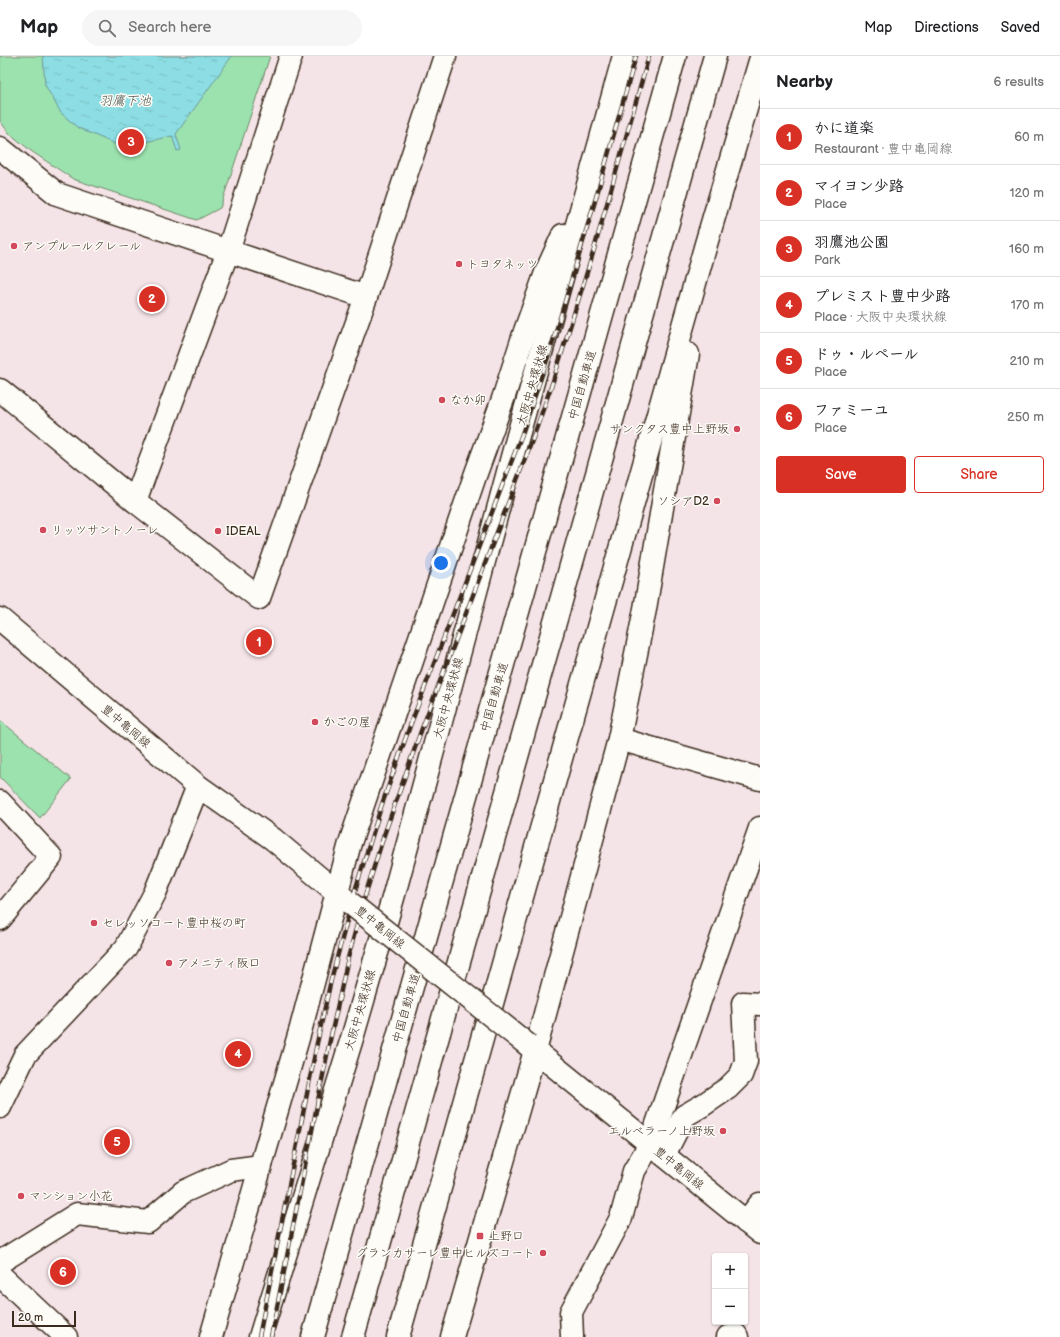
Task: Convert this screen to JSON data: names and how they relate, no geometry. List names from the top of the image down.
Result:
{
  "streets": {
    "main road": ["大阪中央環状線", "中国自動車道", "豊中亀岡線"]
  },
  "water": ["羽鷹下池"],
  "places": {
    "other": [
      "アンプルールクレール",
      "トヨタネッツ",
      "なか卯",
      "サンクタス豊中上野坂",
      "ソシアD2",
      "リッツサントノーレ",
      "IDEAL",
      "かごの屋",
      "セレッソコート豊中桜の町",
      "アメニティ阪口",
      "エルベラーノ上野坂",
      "マンション小花",
      "グランカサーレ豊中ヒルズコート"
    ],
    "transit": ["上野口"]
  },
  "scale_bar": "20 m",
  "page": {
    "header": "Map",
    "search": "Search here",
    "nav": ["Map", "Directions", "Saved"],
    "heading": ["Nearby", "6 results"],
    "list": [
      {
        "mark": "1",
        "name": "かに道楽",
        "note": "Restaurant · 豊中亀岡線",
        "value": "60 m"
      },
      {
        "mark": "2",
        "name": "マイヨン少路",
        "note": "Place",
        "value": "120 m"
      },
      {
        "mark": "3",
        "name": "羽鷹池公園",
        "note": "Park",
        "value": "160 m"
      },
      {
        "mark": "4",
        "name": "プレミスト豊中少路",
        "note": "Place · 大阪中央環状線",
        "value": "170 m"
      },
      {
        "mark": "5",
        "name": "ドゥ・ルペール",
        "note": "Place",
        "value": "210 m"
      },
      {
        "mark": "6",
        "name": "ファミーユ",
        "note": "Place",
        "value": "250 m"
      }
    ],
    "pins": [
      "3",
      "2",
      "1",
      "4",
      "5",
      "6"
    ],
    "buttons": ["Save", "Share"],
    "map_buttons": ["+", "−"],
    "scale": "20 m"
  }
}
